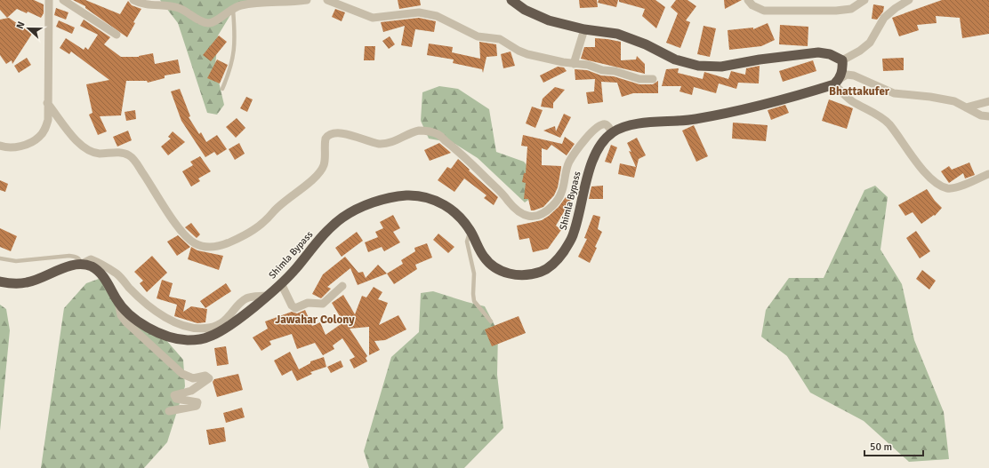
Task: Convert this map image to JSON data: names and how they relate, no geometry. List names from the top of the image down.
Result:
{
  "streets": {
    "highway": ["Shimla Bypass"]
  },
  "districts": ["Bhattakufer", "Jawahar Colony"],
  "scale_bar": "50 m",
  "north": "left"
}
